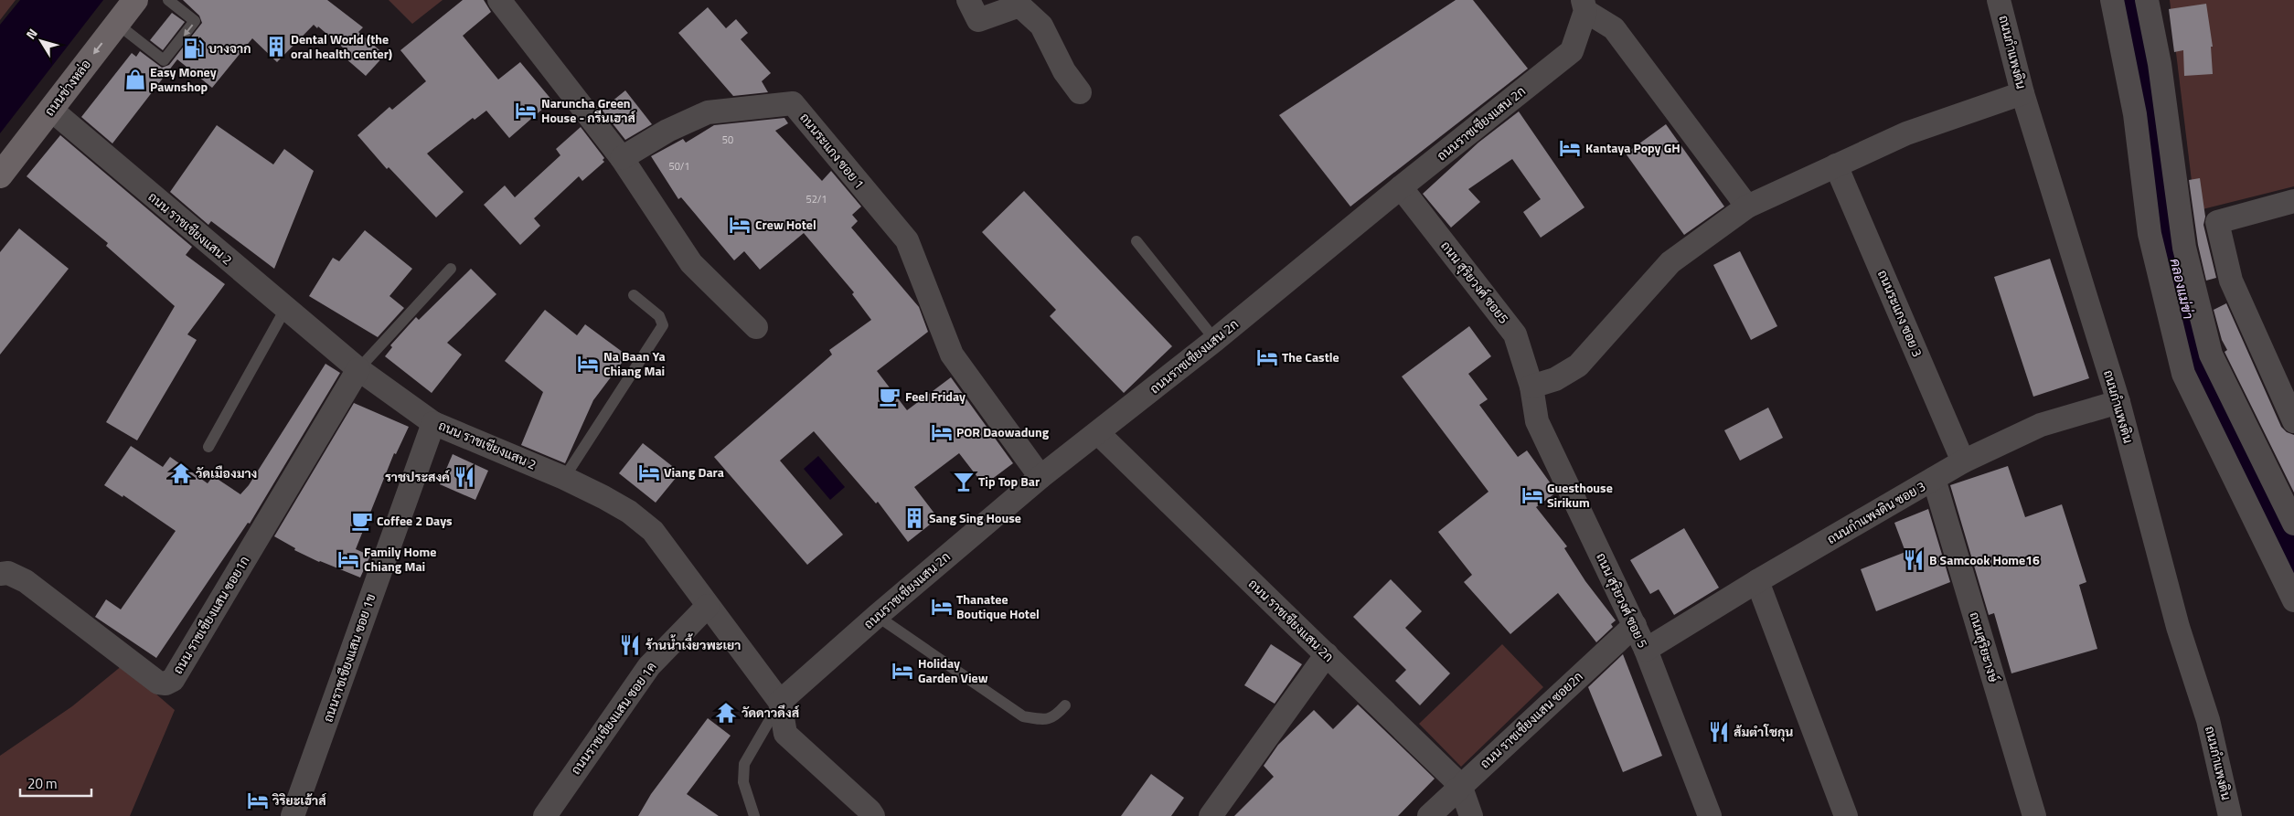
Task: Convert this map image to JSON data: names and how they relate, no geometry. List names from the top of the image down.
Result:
{
  "streets": {
    "main road": ["ถนนช่างหล่อ"],
    "street": [
      "ถนนกำแพงดิน",
      "ถนนราชเชียงแสน 2ก",
      "ถนนระแกง ซอย 1",
      "ถนน ราชเชียงแสน 2",
      "ถนน สุริยวงศ์ ซอย5",
      "ถนนระแกง ซอย 3",
      "ถนนกำแพงดิน ซอย 3",
      "ถนน สุริยวงศ์ ซอย 5",
      "ถนน ราชเชียงแสน ซอย1ก",
      "ถนน ราชเชียงแสน 2ก",
      "ถนนสุริยะางษ์",
      "ถนนราชเชียงแสน ซอย 1ข",
      "ถนนราชเชียงแสน ซอย 1ค",
      "ถนน ราชเชียงแสน ซอย2ก"
    ]
  },
  "crossings": [
    ["ถนนกำแพงดิน", "ถนนกำแพงดิน ซอย 3"],
    ["ถนนช่างหล่อ", "ถนน ราชเชียงแสน 2"],
    ["ถนนราชเชียงแสน 2ก", "ถนนระแกง ซอย 1"],
    ["ถนนราชเชียงแสน 2ก", "ถนน ราชเชียงแสน 2"],
    ["ถนนราชเชียงแสน 2ก", "ถนน สุริยวงศ์ ซอย5"],
    ["ถนนราชเชียงแสน 2ก", "ถนน ราชเชียงแสน 2ก"],
    ["ถนน ราชเชียงแสน 2", "ถนน ราชเชียงแสน ซอย1ก"],
    ["ถนน ราชเชียงแสน 2", "ถนนราชเชียงแสน ซอย 1ข"],
    ["ถนน ราชเชียงแสน 2", "ถนนราชเชียงแสน ซอย 1ค"],
    ["ถนน สุริยวงศ์ ซอย5", "ถนน สุริยวงศ์ ซอย 5"],
    ["ถนนระแกง ซอย 3", "ถนนกำแพงดิน ซอย 3"],
    ["ถนนกำแพงดิน ซอย 3", "ถนน สุริยวงศ์ ซอย 5"],
    ["ถนนกำแพงดิน ซอย 3", "ถนนสุริยะางษ์"],
    ["ถนน สุริยวงศ์ ซอย 5", "ถนน ราชเชียงแสน ซอย2ก"],
    ["ถนน ราชเชียงแสน 2ก", "ถนน ราชเชียงแสน ซอย2ก"]
  ],
  "one_way": ["ถนนช่างหล่อ"],
  "water": ["คลองแม่ข่า"],
  "places": {
    "building": ["Dental World (the oral health center)", "Sang Sing House"],
    "fuel station": ["บางจาก"],
    "shop": ["Easy Money Pawnshop"],
    "hotel": [
      "Naruncha Green House - กรีนเฮาส์",
      "Kantaya Popy GH",
      "Crew Hotel",
      "The Castle",
      "Na Baan Ya Chiang Mai",
      "POR Daowadung",
      "Viang Dara",
      "Guesthouse Sirikum",
      "Family Home Chiang Mai",
      "Thanatee Boutique Hotel",
      "Holiday Garden View",
      "วิริยะเฮ้าส์"
    ],
    "cafe": ["Feel Friday", "Coffee 2 Days"],
    "temple": ["วัดเมืองมาง", "วัดดาวดึงส์"],
    "restaurant": [
      "ราชประสงค์",
      "B Samcook Home16",
      "ร้านน้ำเงี้ยวพะเยา",
      "ส้มตำโชกุน"
    ],
    "bar": ["Tip Top Bar"]
  },
  "house_numbers": ["50", "50/1", "52/1"],
  "scale_bar": "20 m",
  "north": "top left"
}
